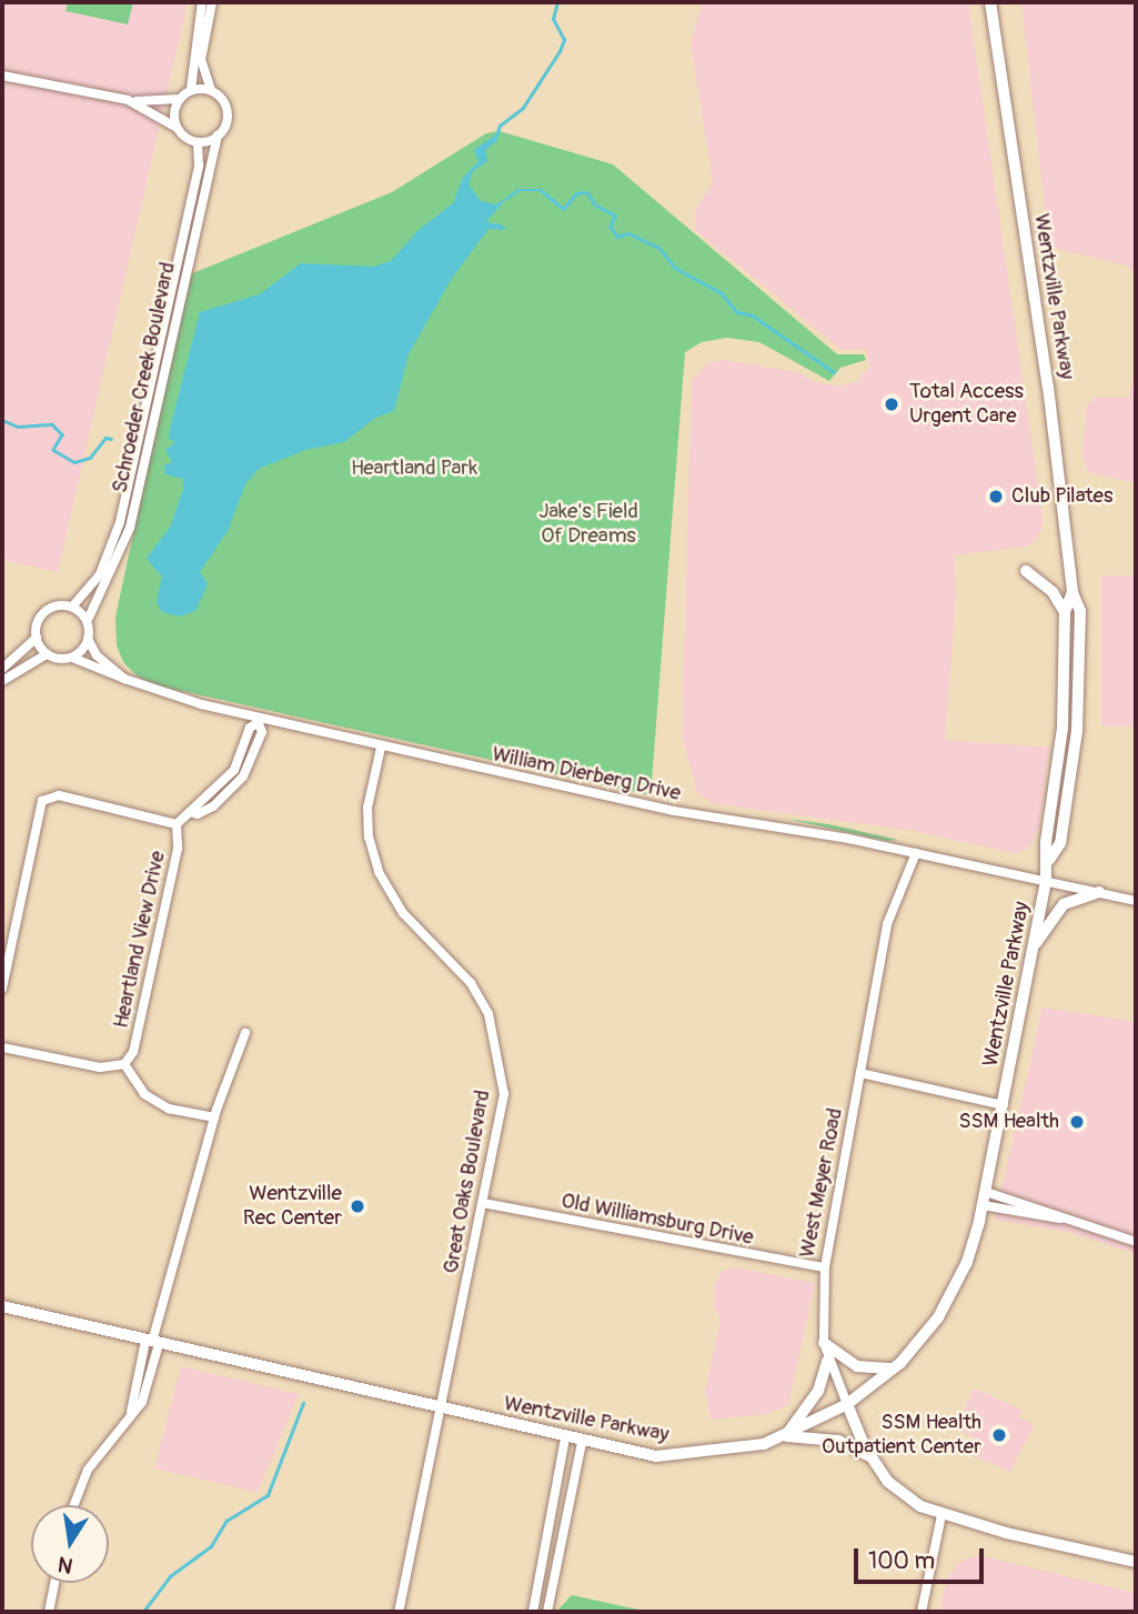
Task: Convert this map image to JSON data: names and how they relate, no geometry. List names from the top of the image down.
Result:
{
  "streets": {
    "main road": ["Wentzville Parkway", "West Meyer Road"],
    "street": [
      "Schroeder Creek Boulevard",
      "William Dierberg Drive",
      "Heartland View Drive",
      "Great Oaks Boulevard",
      "Old Williamsburg Drive"
    ]
  },
  "crossings": [
    ["Wentzville Parkway", "William Dierberg Drive"],
    ["Wentzville Parkway", "Great Oaks Boulevard"],
    ["Wentzville Parkway", "West Meyer Road"],
    ["Schroeder Creek Boulevard", "William Dierberg Drive"],
    ["William Dierberg Drive", "Great Oaks Boulevard"],
    ["William Dierberg Drive", "West Meyer Road"],
    ["Great Oaks Boulevard", "Old Williamsburg Drive"],
    ["West Meyer Road", "Old Williamsburg Drive"]
  ],
  "parks": ["Heartland Park", "Jake's Field Of Dreams"],
  "places": [
    "Total Access Urgent Care",
    "Club Pilates",
    "SSM Health",
    "Wentzville Rec Center",
    "SSM Health Outpatient Center"
  ],
  "scale_bar": "100 m",
  "north": "bottom"
}
